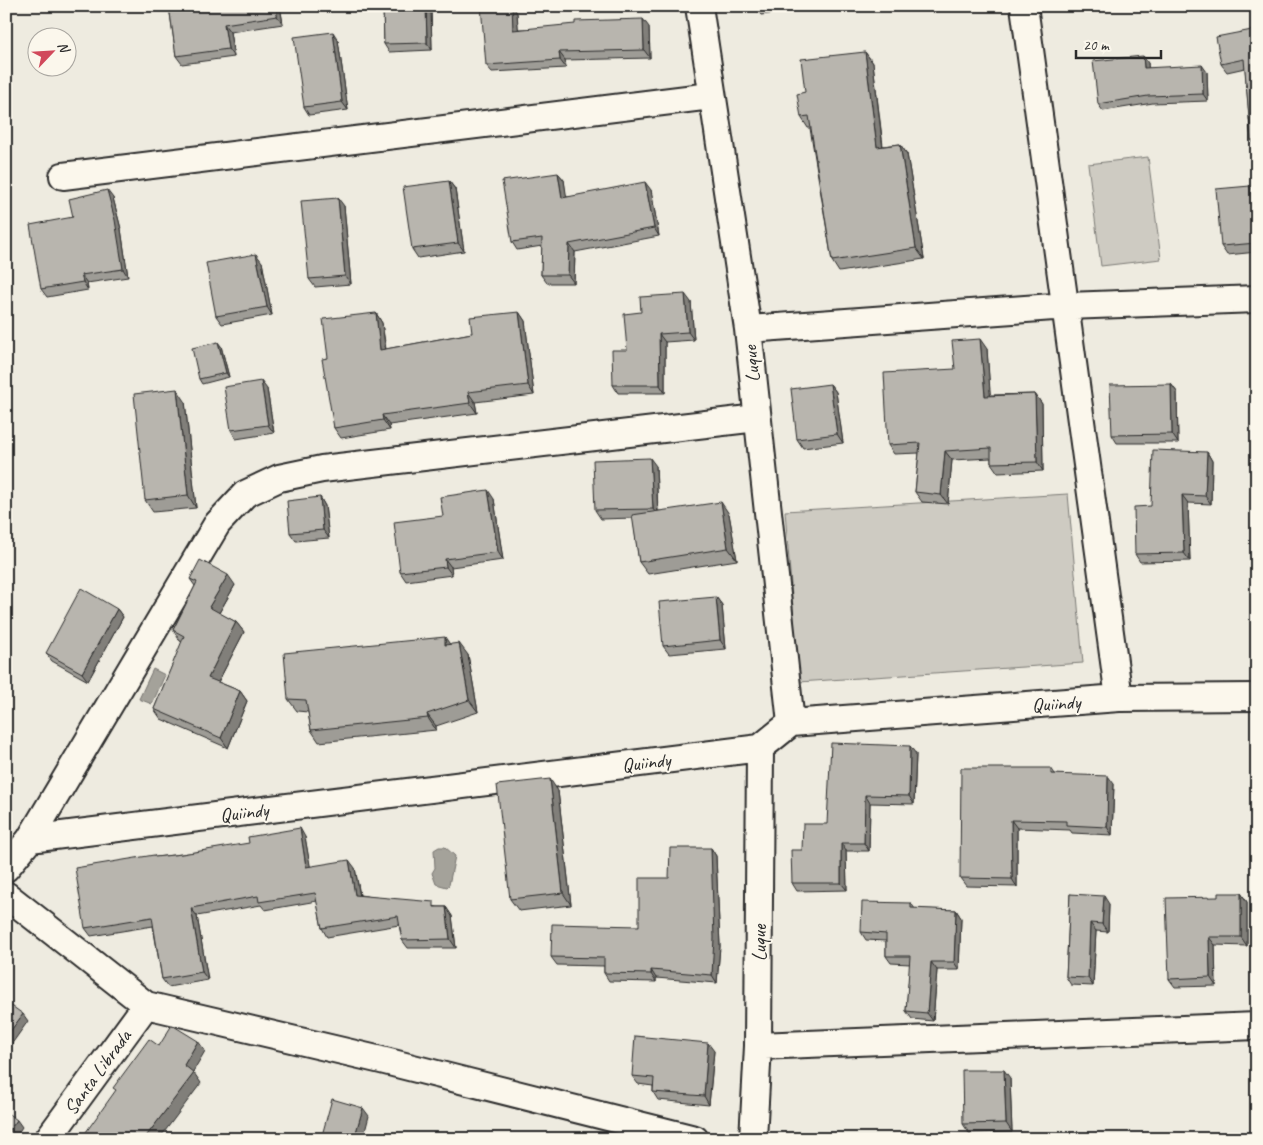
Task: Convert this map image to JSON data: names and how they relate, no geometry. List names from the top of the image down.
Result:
{
  "streets": {
    "street": ["Luque", "Quiindy", "Santa Librada"]
  },
  "crossings": [
    ["Luque", "Quiindy"]
  ],
  "scale_bar": "20 m",
  "north": "top right"
}
